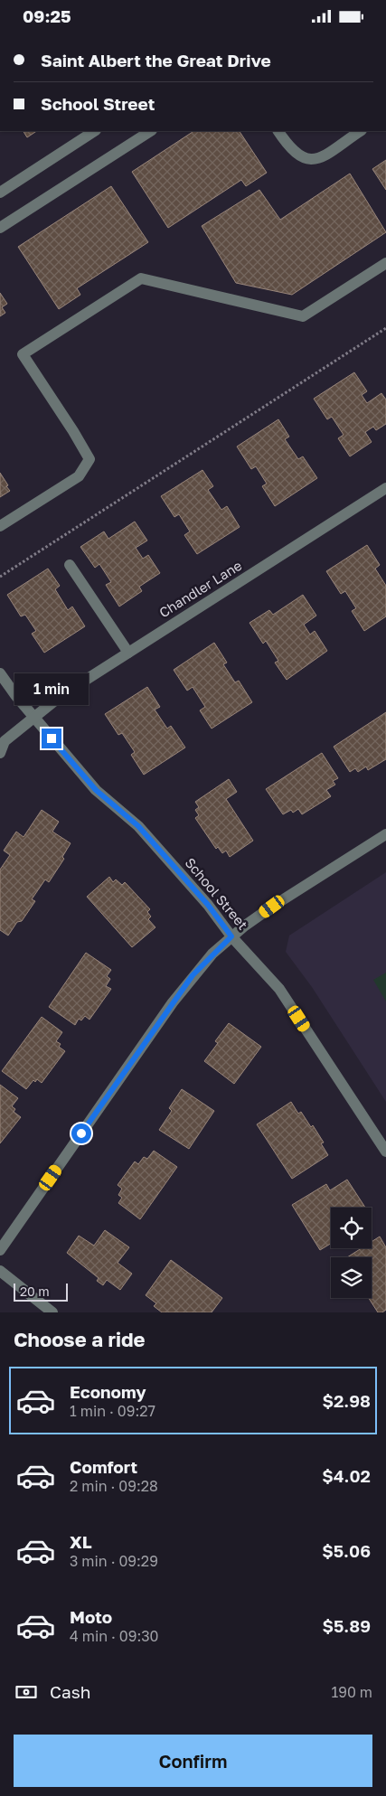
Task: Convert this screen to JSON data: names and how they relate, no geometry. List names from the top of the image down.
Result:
{
  "streets": {
    "street": ["Chandler Lane", "School Street"]
  },
  "crossings": [
    ["Chandler Lane", "School Street"]
  ],
  "scale_bar": "20 m",
  "page": {
    "status": "09:25",
    "banner": ["Saint Albert the Great Drive", "School Street"],
    "bubble": "1 min",
    "scale": "20 m",
    "heading": "Choose a ride",
    "list": [
      {
        "name": "Economy",
        "note": "1 min · 09:27",
        "value": "$2.98"
      },
      {
        "name": "Comfort",
        "note": "2 min · 09:28",
        "value": "$4.02"
      },
      {
        "name": "XL",
        "note": "3 min · 09:29",
        "value": "$5.06"
      },
      {
        "name": "Moto",
        "note": "4 min · 09:30",
        "value": "$5.89"
      }
    ],
    "pay": ["Cash", "190 m"],
    "buttons": "Confirm"
  }
}
